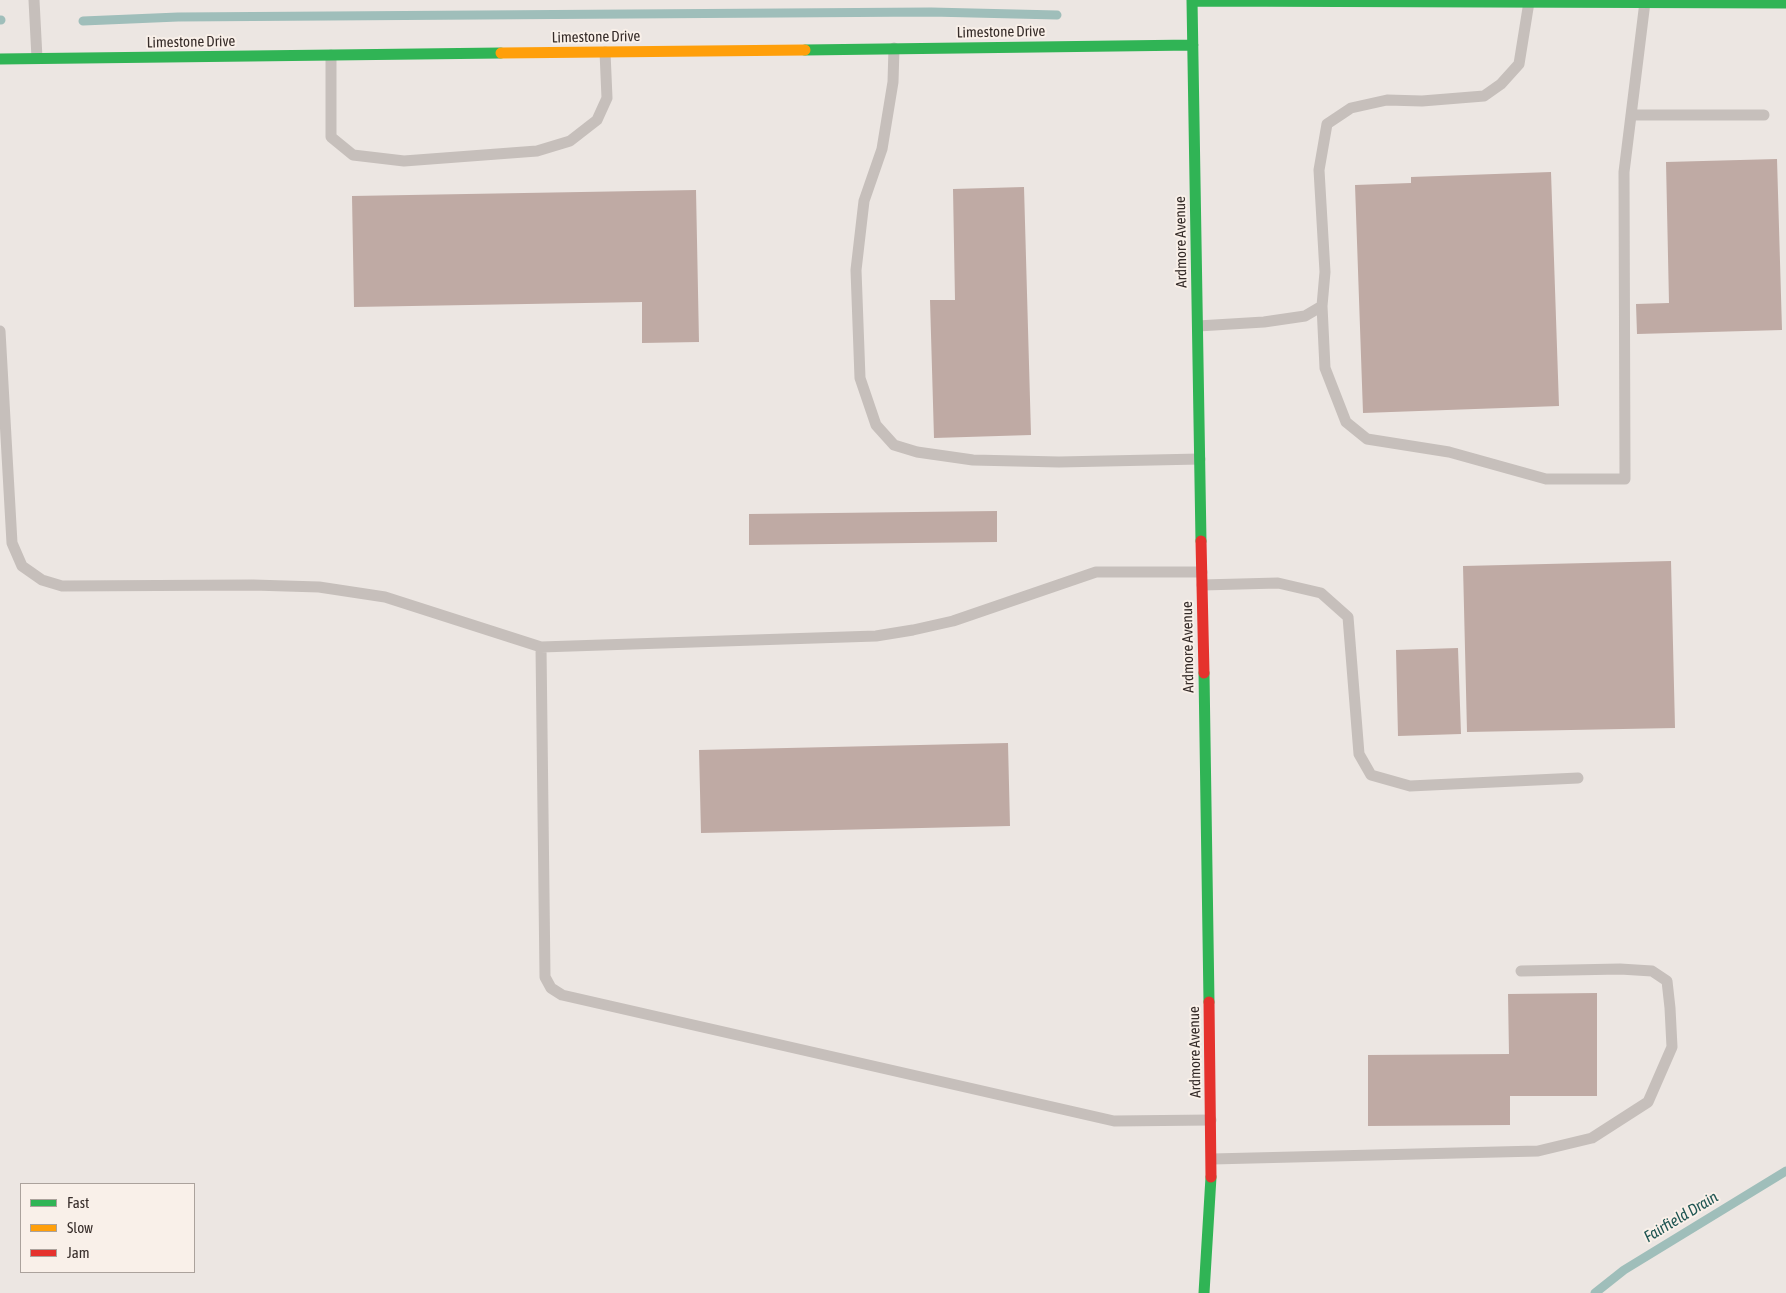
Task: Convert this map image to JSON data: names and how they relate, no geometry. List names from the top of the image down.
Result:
{
  "streets": {
    "street": ["Limestone Drive", "Ardmore Avenue"]
  },
  "crossings": [
    ["Limestone Drive", "Ardmore Avenue"]
  ],
  "water": ["Fairfield Drain"],
  "legend": ["Fast", "Slow", "Jam"]
}
